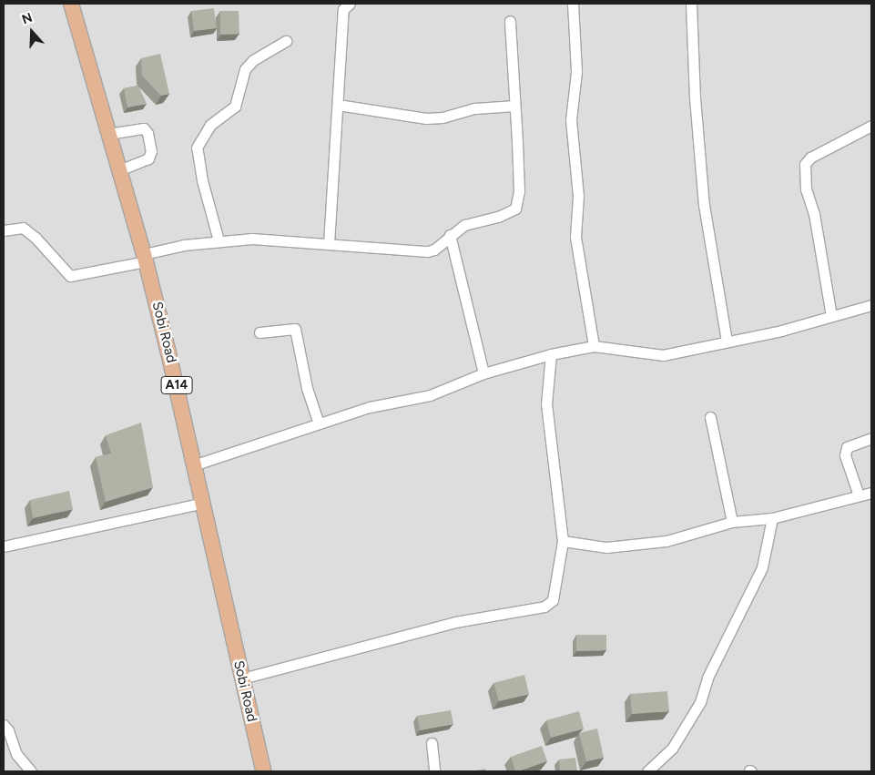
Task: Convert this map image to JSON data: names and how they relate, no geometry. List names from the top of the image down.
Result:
{
  "streets": {
    "highway": ["Sobi Road", "A14"]
  },
  "north": "top"
}
